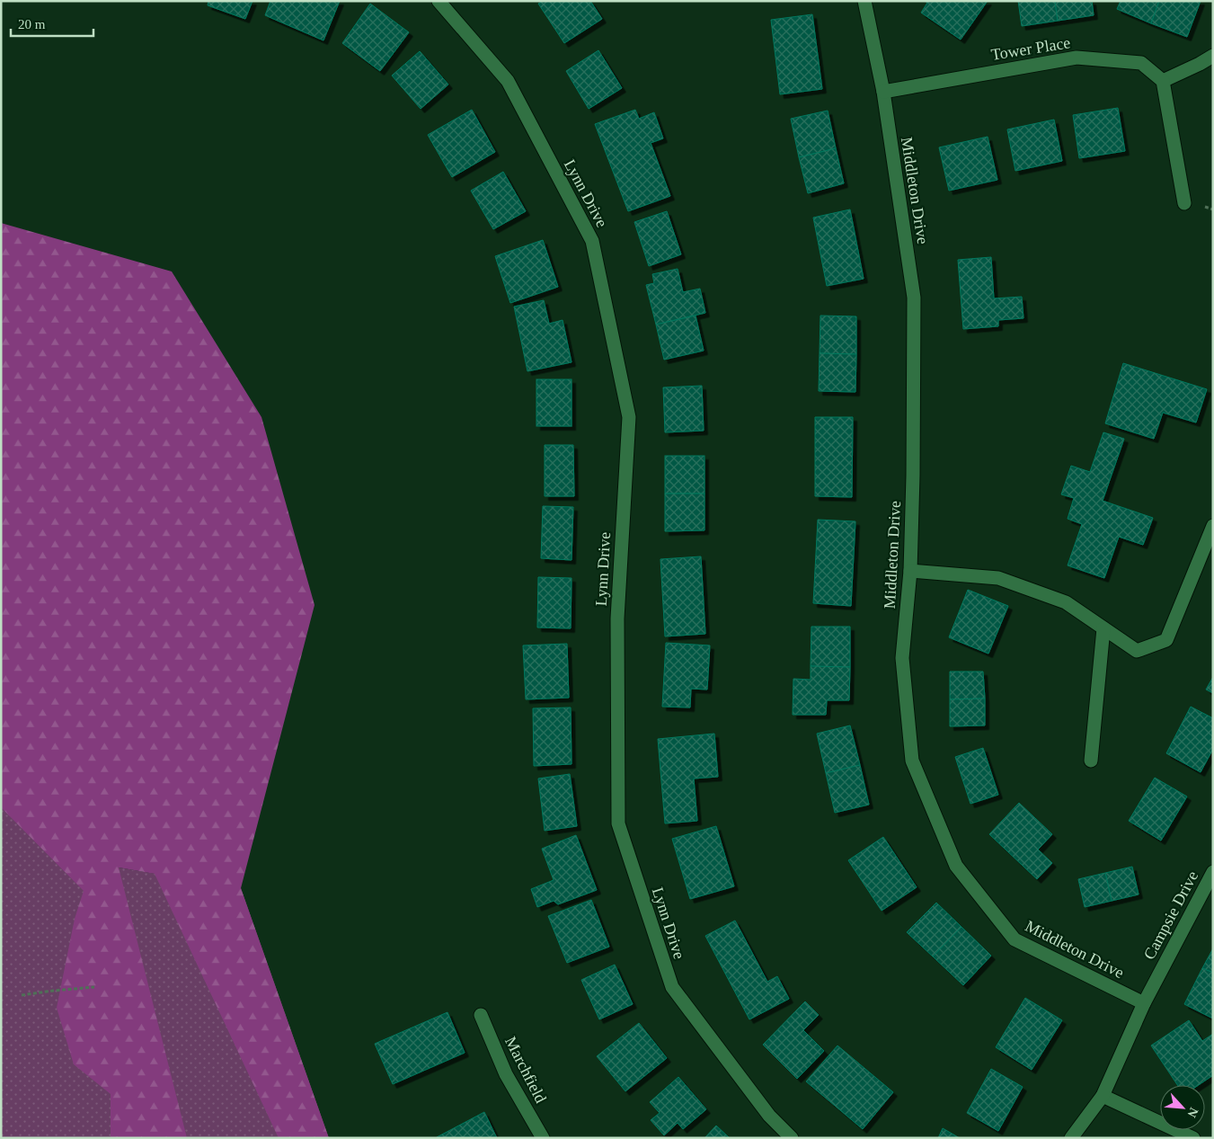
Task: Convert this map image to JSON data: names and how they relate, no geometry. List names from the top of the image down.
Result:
{
  "streets": {
    "street": [
      "Tower Place",
      "Middleton Drive",
      "Lynn Drive",
      "Campsie Drive",
      "Marchfield"
    ]
  },
  "crossings": [
    ["Tower Place", "Middleton Drive"],
    ["Middleton Drive", "Campsie Drive"]
  ],
  "scale_bar": "20 m",
  "north": "bottom right"
}
